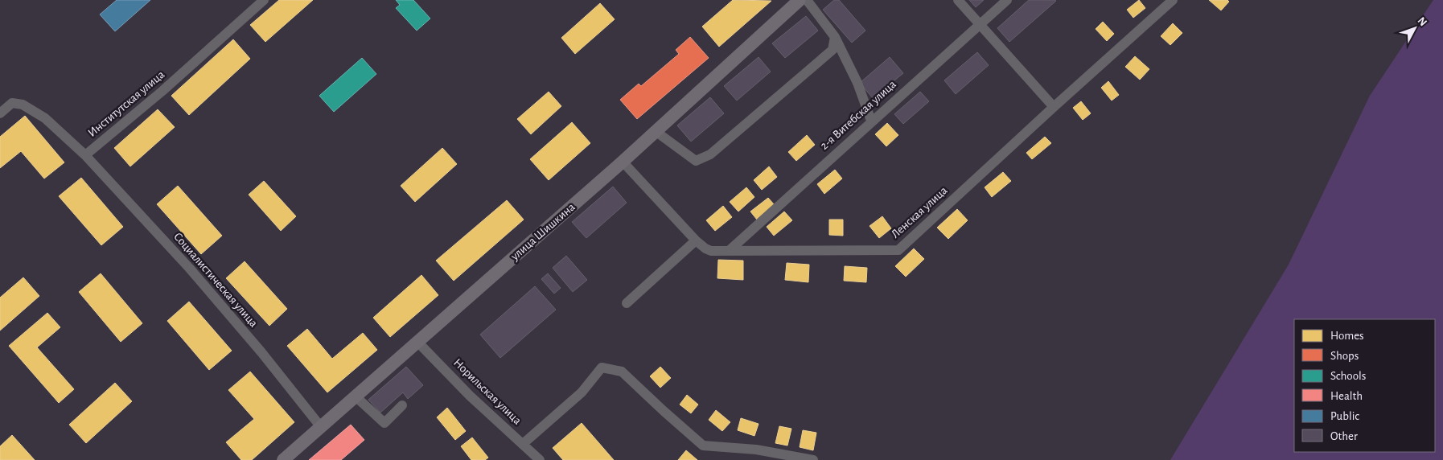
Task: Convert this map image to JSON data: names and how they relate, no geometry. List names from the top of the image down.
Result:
{
  "streets": {
    "main road": ["улица Шишкина"],
    "street": [
      "Институтская улица",
      "2-я Витебская улица",
      "Ленская улица",
      "Социалистическая улица",
      "Норильская улица"
    ]
  },
  "crossings": [
    ["Институтская улица", "Социалистическая улица"],
    ["2-я Витебская улица", "Ленская улица"],
    ["Ленская улица", "улица Шишкина"],
    ["улица Шишкина", "Социалистическая улица"],
    ["улица Шишкина", "Норильская улица"]
  ],
  "legend": [
    "Homes",
    "Shops",
    "Schools",
    "Health",
    "Public",
    "Other"
  ],
  "north": "top right"
}
